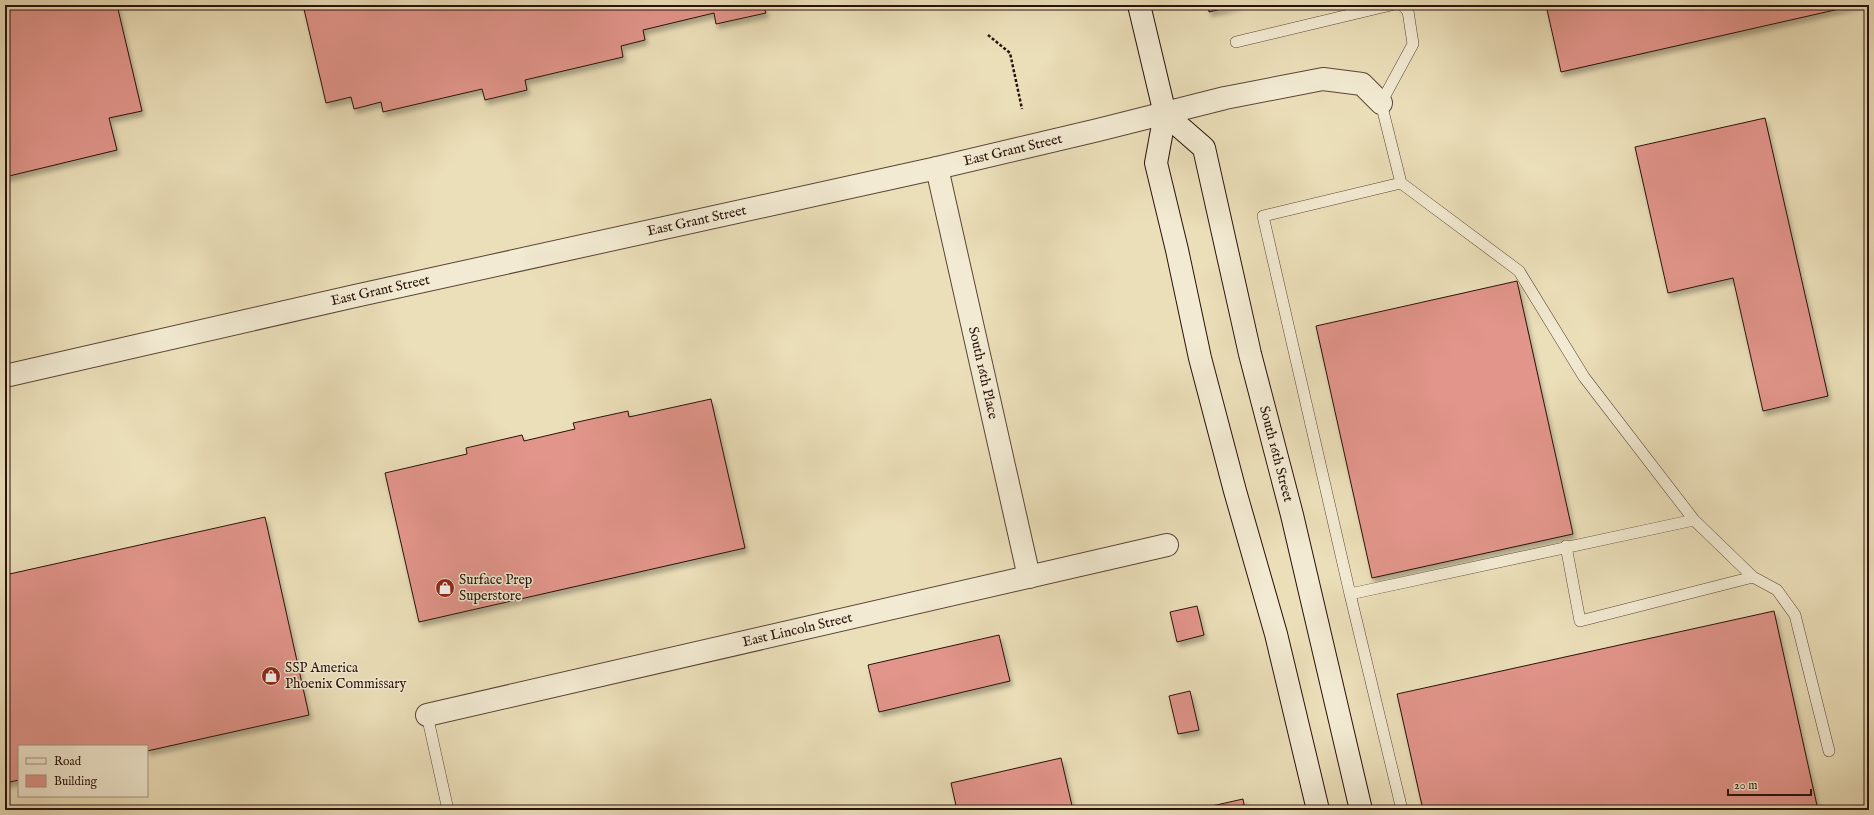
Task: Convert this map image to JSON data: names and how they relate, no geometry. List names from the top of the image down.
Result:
{
  "streets": {
    "street": [
      "East Grant Street",
      "South 16th Place",
      "South 16th Street",
      "East Lincoln Street"
    ]
  },
  "crossings": [
    ["East Grant Street", "South 16th Place"],
    ["East Grant Street", "South 16th Street"],
    ["South 16th Place", "East Lincoln Street"]
  ],
  "places": {
    "shop": ["Surface Prep Superstore", "SSP America Phoenix Commissary"]
  },
  "legend": ["Road", "Building"],
  "scale_bar": "20 m"
}
